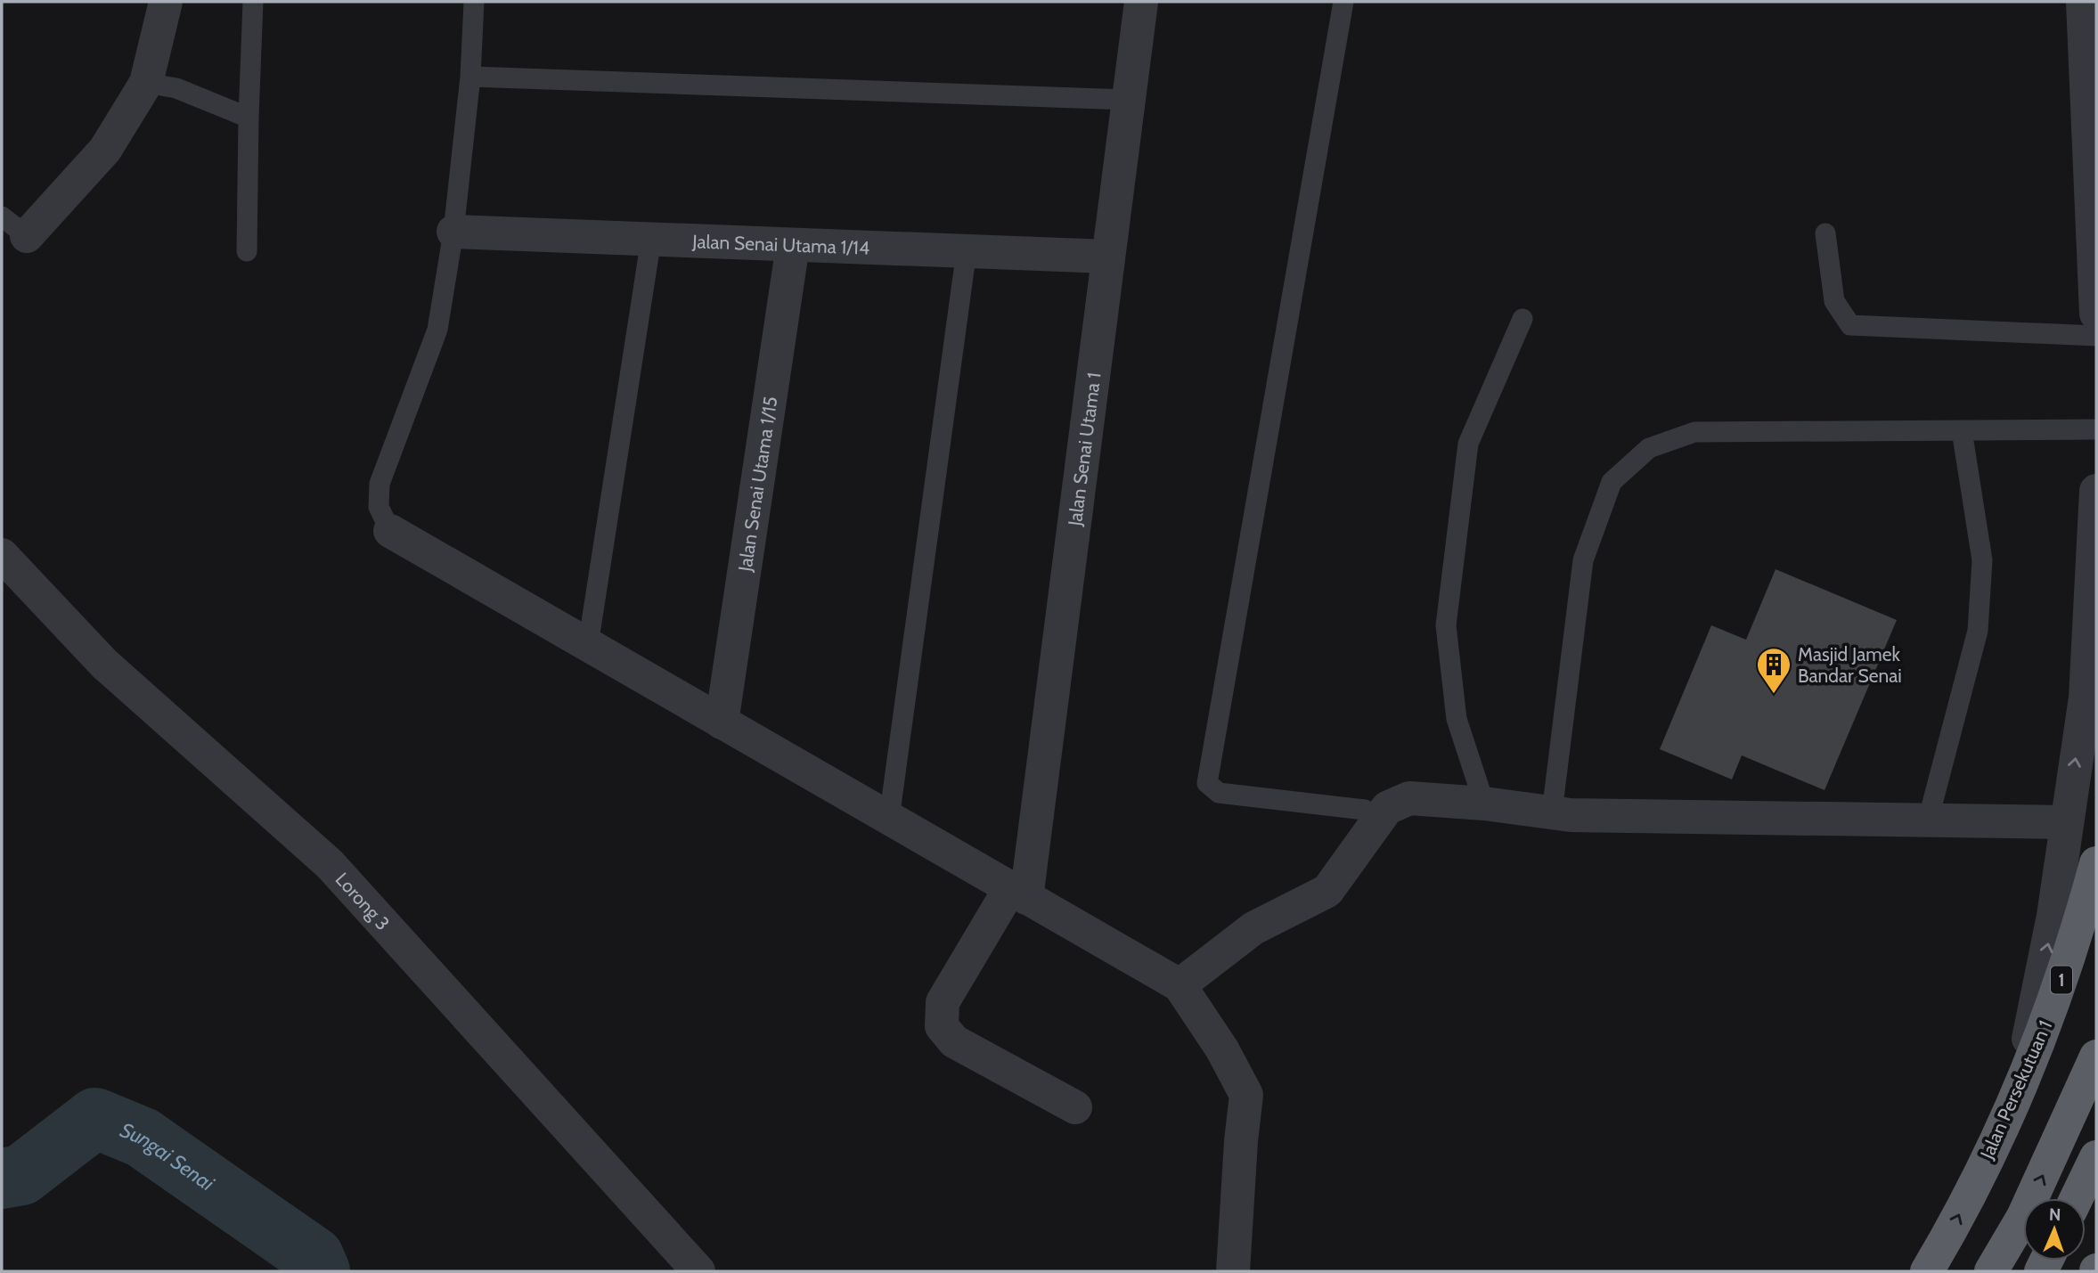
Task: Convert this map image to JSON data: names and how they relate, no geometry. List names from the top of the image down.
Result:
{
  "streets": {
    "highway": ["1", "Jalan Persekutuan 1"],
    "street": [
      "Jalan Senai Utama 1/14",
      "Jalan Senai Utama 1",
      "Jalan Senai Utama 1/15",
      "Lorong 3"
    ]
  },
  "crossings": [
    ["Jalan Senai Utama 1/14", "Jalan Senai Utama 1"],
    ["Jalan Senai Utama 1/14", "Jalan Senai Utama 1/15"]
  ],
  "water": ["Sungai Senai"],
  "places": {
    "building": ["Masjid Jamek Bandar Senai"]
  },
  "north": "top"
}
